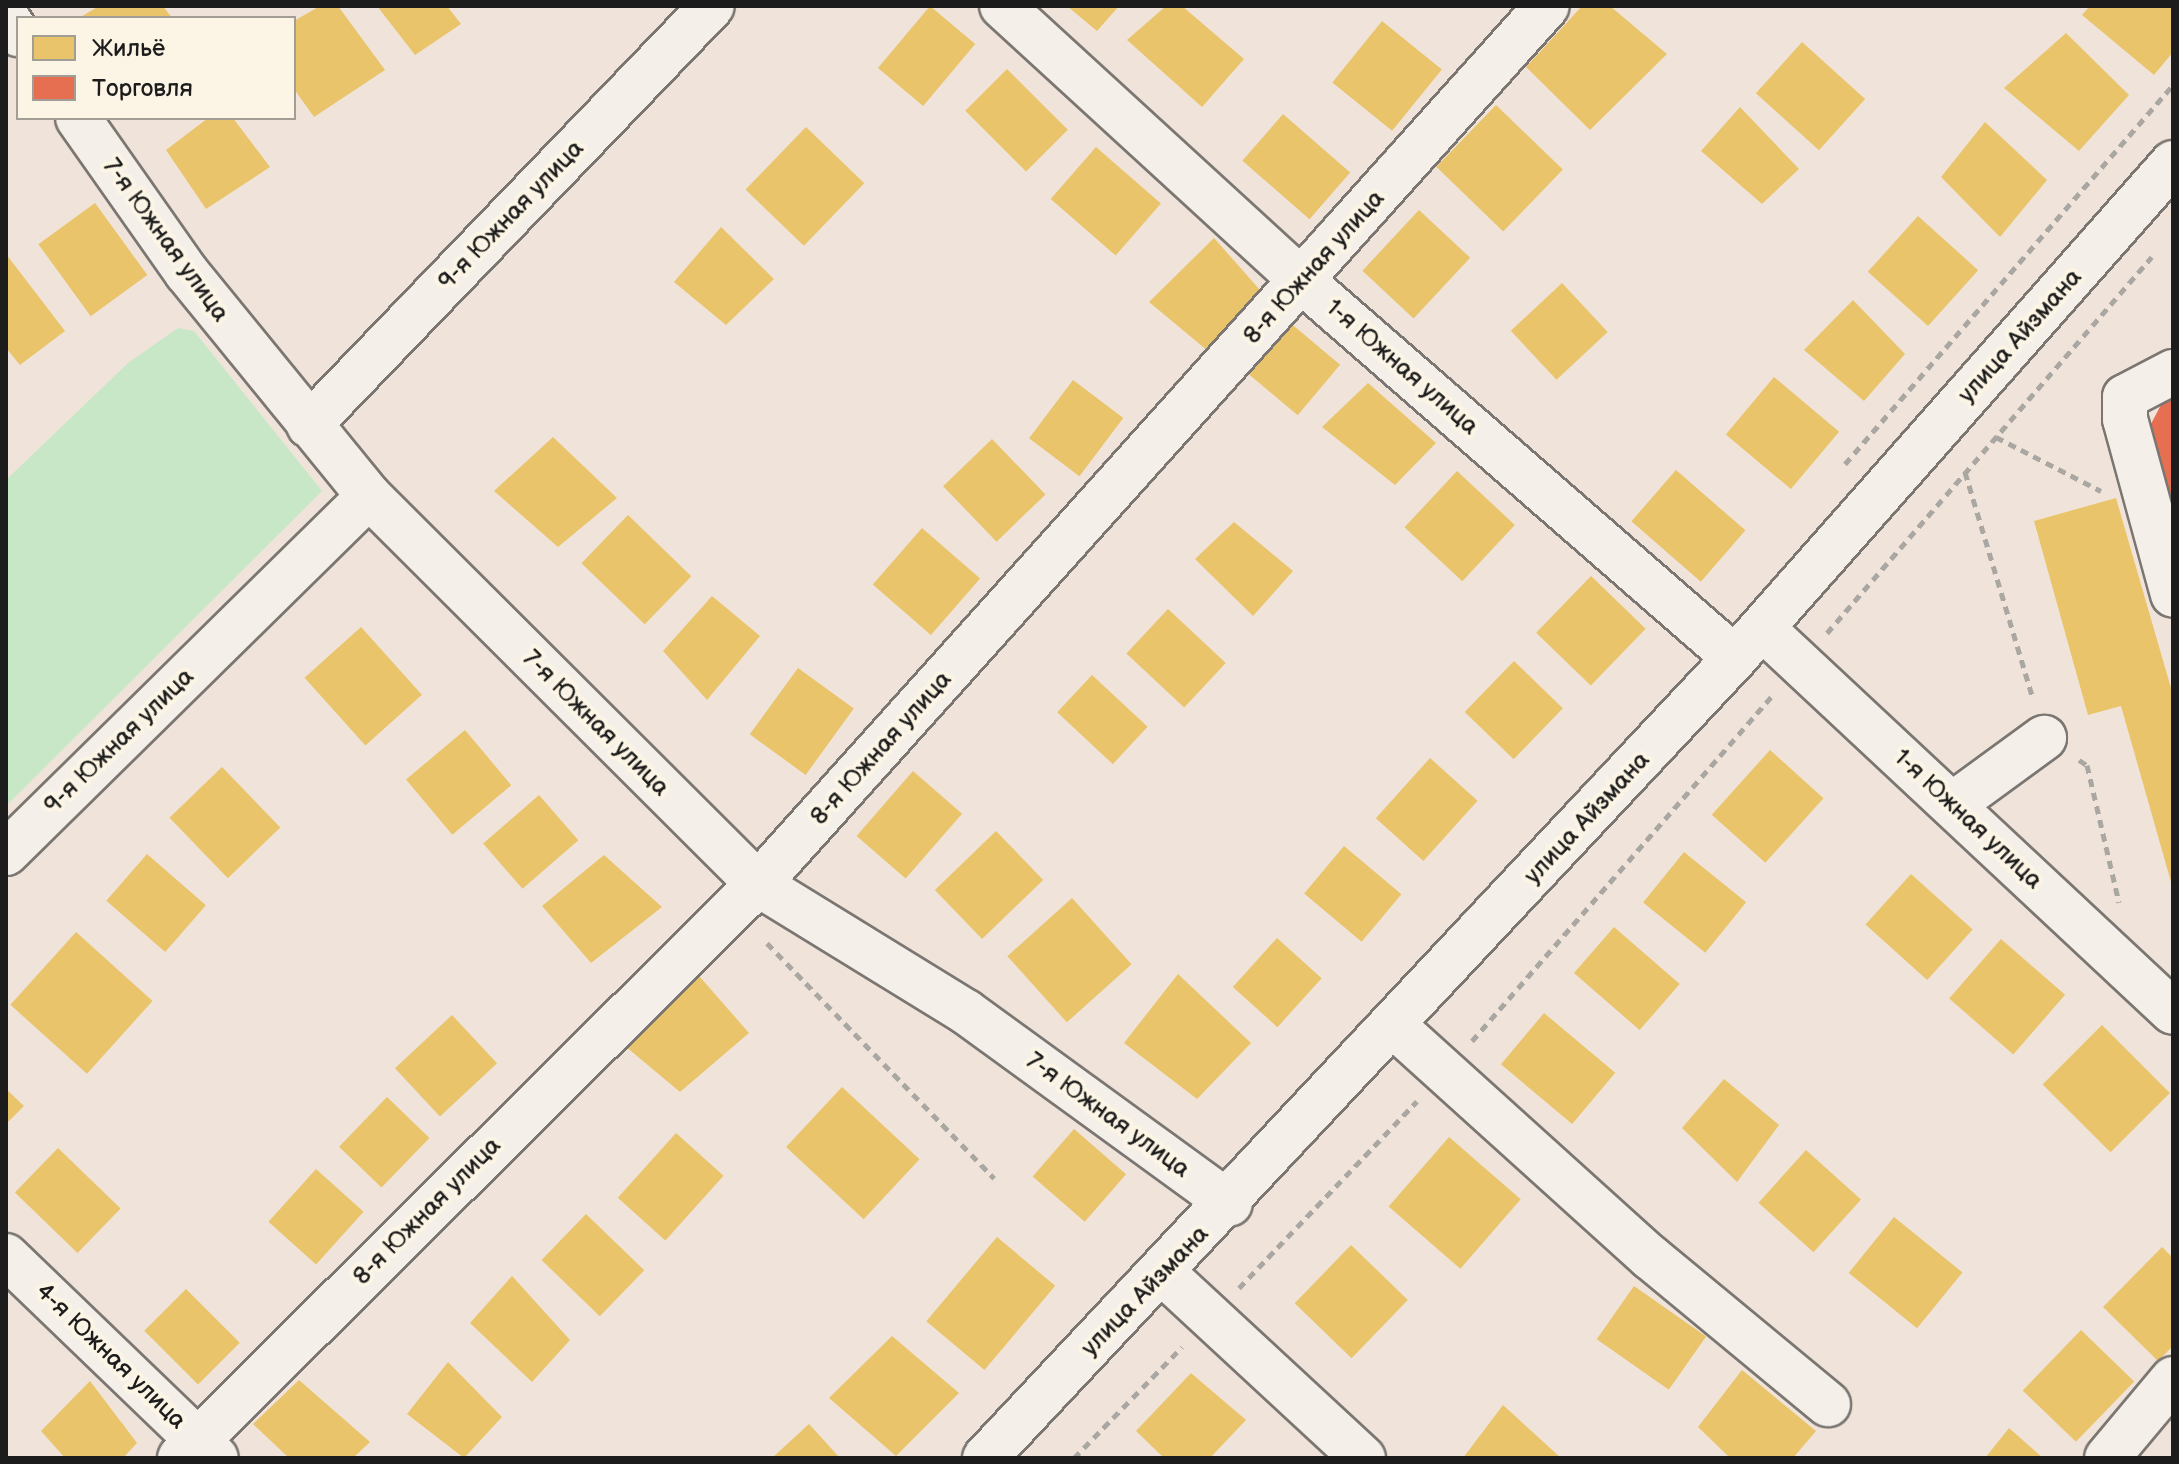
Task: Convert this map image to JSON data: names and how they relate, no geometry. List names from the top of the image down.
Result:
{
  "streets": {
    "street": [
      "9-я Южная улица",
      "7-я Южная улица",
      "8-я Южная улица",
      "улица Айзмана",
      "1-я Южная улица",
      "4-я Южная улица"
    ]
  },
  "crossings": [
    ["9-я Южная улица", "7-я Южная улица"],
    ["7-я Южная улица", "8-я Южная улица"],
    ["7-я Южная улица", "улица Айзмана"],
    ["8-я Южная улица", "1-я Южная улица"],
    ["8-я Южная улица", "4-я Южная улица"],
    ["улица Айзмана", "1-я Южная улица"]
  ],
  "legend": ["Жильё", "Торговля"]
}
